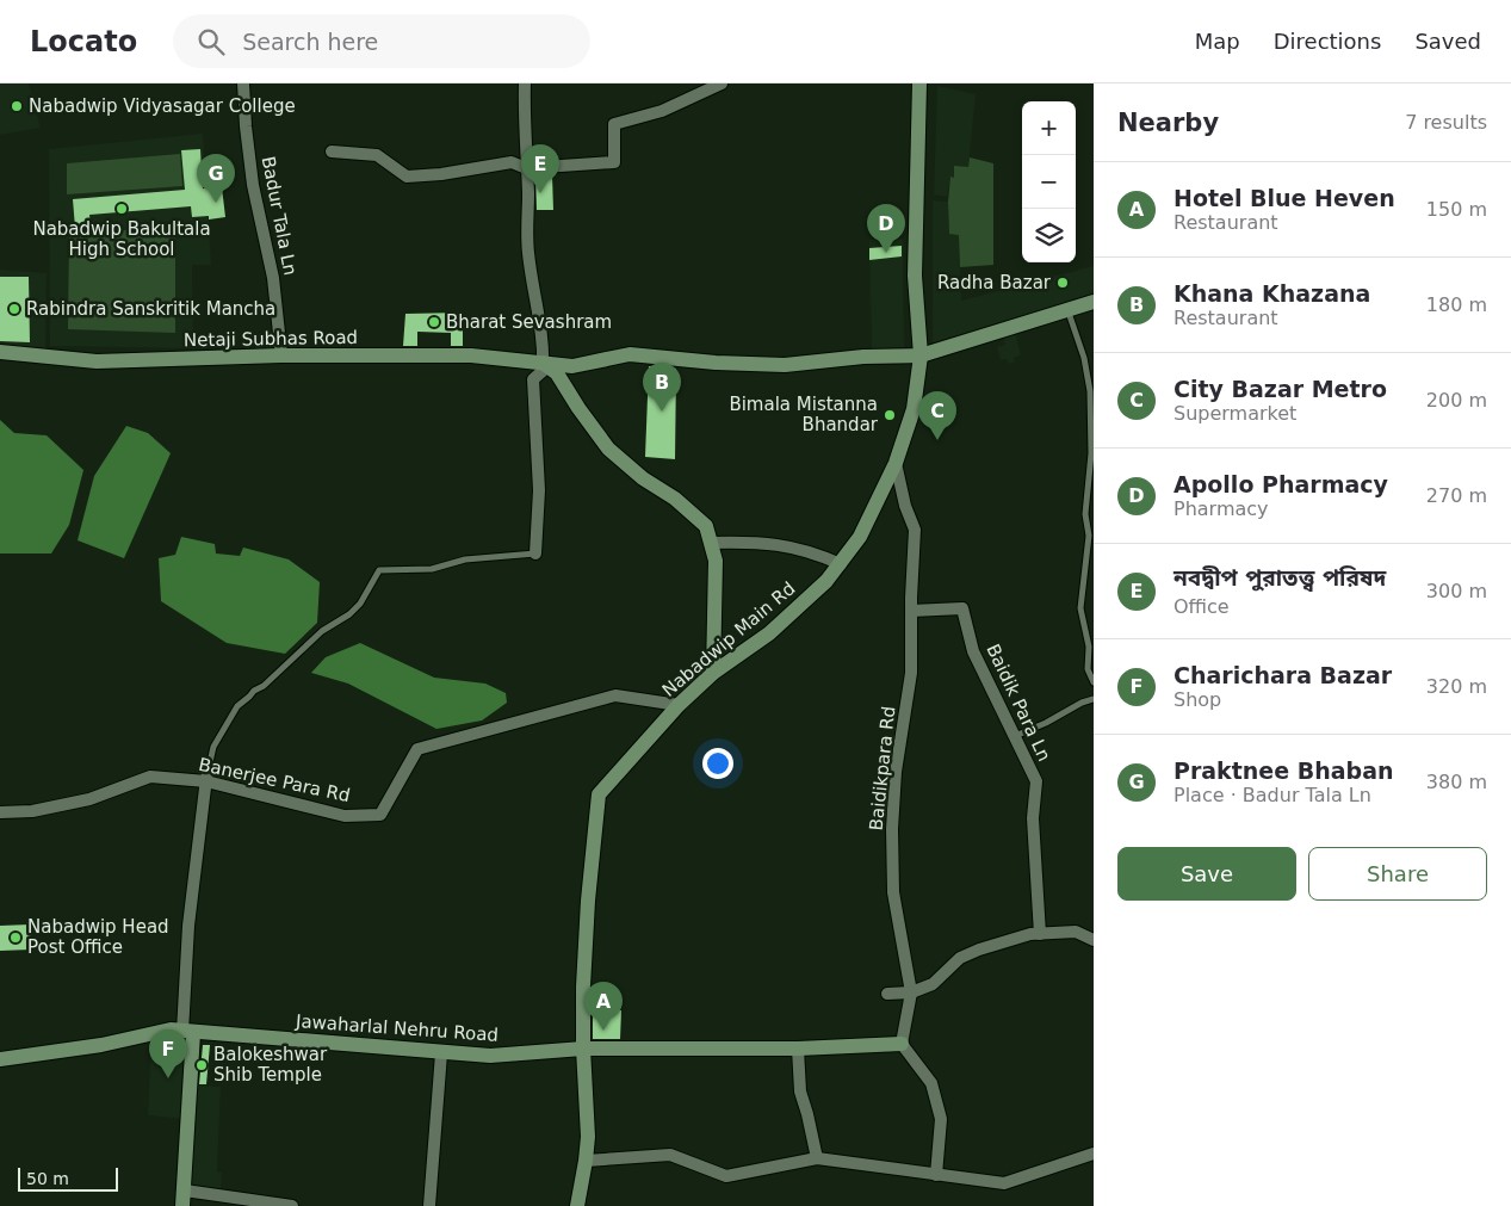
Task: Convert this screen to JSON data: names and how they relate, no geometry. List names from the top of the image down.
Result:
{
  "streets": {
    "main road": ["Netaji Subhas Road", "Nabadwip Main Rd", "Jawaharlal Nehru Road"],
    "street": [
      "Badur Tala Ln",
      "Baidik Para Ln",
      "Baidikpara Rd",
      "Banerjee Para Rd"
    ]
  },
  "crossings": [
    ["Badur Tala Ln", "Netaji Subhas Road"],
    ["Netaji Subhas Road", "Nabadwip Main Rd"],
    ["Nabadwip Main Rd", "Baidikpara Rd"],
    ["Nabadwip Main Rd", "Banerjee Para Rd"],
    ["Nabadwip Main Rd", "Jawaharlal Nehru Road"],
    ["Baidik Para Ln", "Baidikpara Rd"],
    ["Baidikpara Rd", "Jawaharlal Nehru Road"]
  ],
  "places": [
    "Nabadwip Vidyasagar College",
    "Nabadwip Bakultala High School",
    "Radha Bazar",
    "Rabindra Sanskritik Mancha",
    "Bharat Sevashram",
    "Bimala Mistanna Bhandar",
    "Nabadwip Head Post Office",
    "Balokeshwar Shib Temple"
  ],
  "scale_bar": "50 m",
  "page": {
    "header": "Locato",
    "search": "Search here",
    "nav": ["Map", "Directions", "Saved"],
    "heading": ["Nearby", "7 results"],
    "map_buttons": ["+", "−"],
    "pins": [
      "E",
      "G",
      "D",
      "B",
      "C",
      "A",
      "F"
    ],
    "list": [
      {
        "mark": "A",
        "name": "Hotel Blue Heven",
        "note": "Restaurant",
        "value": "150 m"
      },
      {
        "mark": "B",
        "name": "Khana Khazana",
        "note": "Restaurant",
        "value": "180 m"
      },
      {
        "mark": "C",
        "name": "City Bazar Metro",
        "note": "Supermarket",
        "value": "200 m"
      },
      {
        "mark": "D",
        "name": "Apollo Pharmacy",
        "note": "Pharmacy",
        "value": "270 m"
      },
      {
        "mark": "E",
        "name": "নবদ্বীপ পুরাতত্ত্ব পরিষদ",
        "note": "Office",
        "value": "300 m"
      },
      {
        "mark": "F",
        "name": "Charichara Bazar",
        "note": "Shop",
        "value": "320 m"
      },
      {
        "mark": "G",
        "name": "Praktnee Bhaban",
        "note": "Place · Badur Tala Ln",
        "value": "380 m"
      }
    ],
    "buttons": ["Save", "Share"],
    "scale": "50 m"
  }
}
